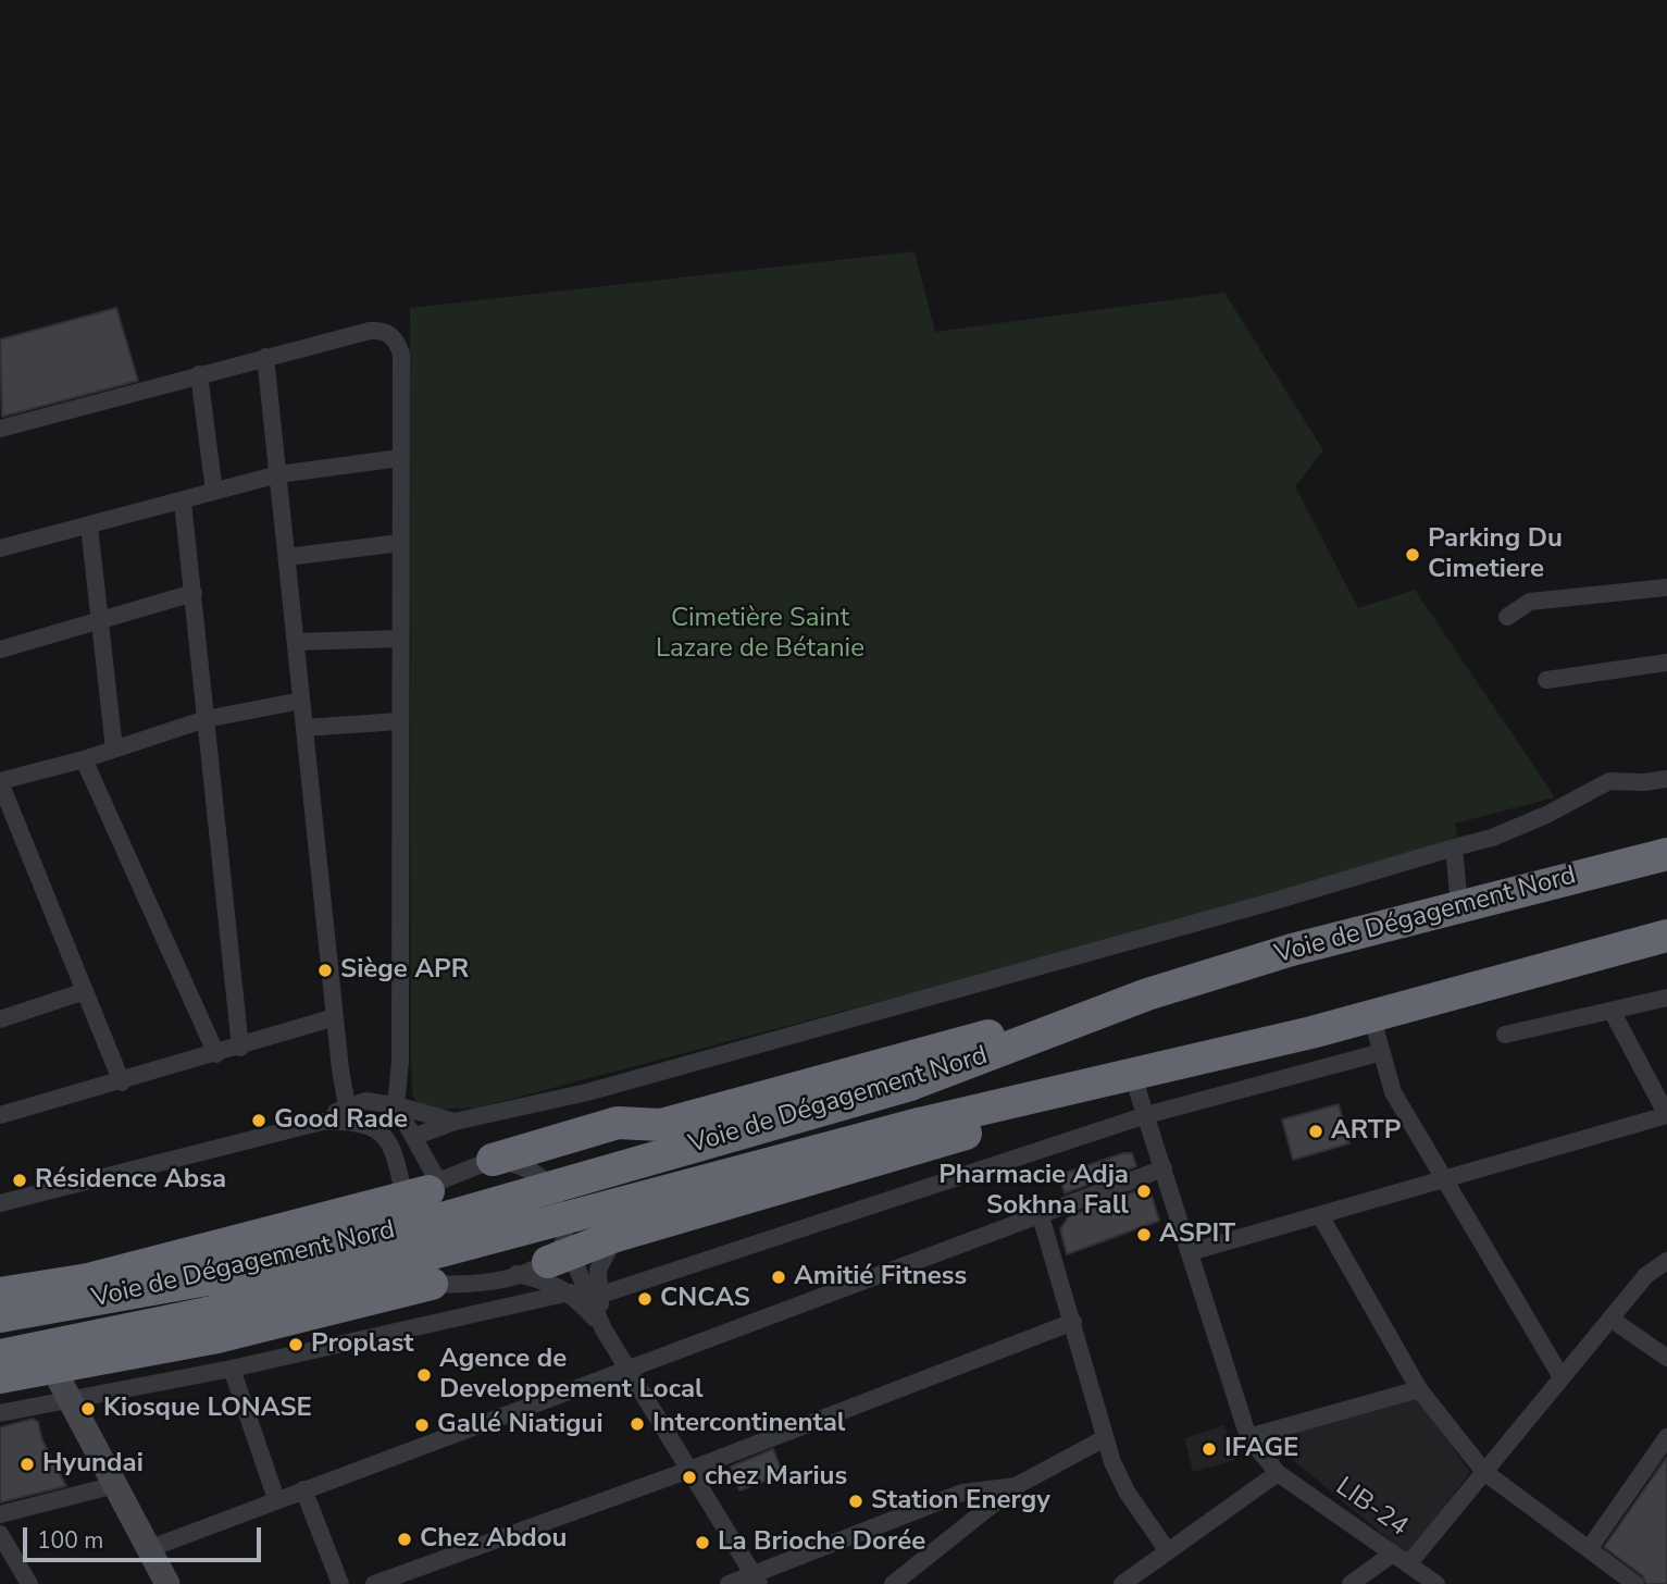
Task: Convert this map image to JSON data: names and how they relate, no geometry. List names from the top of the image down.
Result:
{
  "streets": {
    "highway": ["Voie de Dégagement Nord"],
    "street": ["LIB-24"]
  },
  "parks": ["Cimetière Saint Lazare de Bétanie"],
  "places": [
    "Parking Du Cimetiere",
    "Siège APR",
    "Good Rade",
    "ARTP",
    "Résidence Absa",
    "Pharmacie Adja Sokhna Fall",
    "ASPIT",
    "Amitié Fitness",
    "CNCAS",
    "Proplast",
    "Agence de Developpement Local",
    "Kiosque LONASE",
    "Intercontinental",
    "Gallé Niatigui",
    "IFAGE",
    "Hyundai",
    "chez Marius",
    "Station Energy",
    "Chez Abdou",
    "La Brioche Dorée"
  ],
  "scale_bar": "100 m"
}
